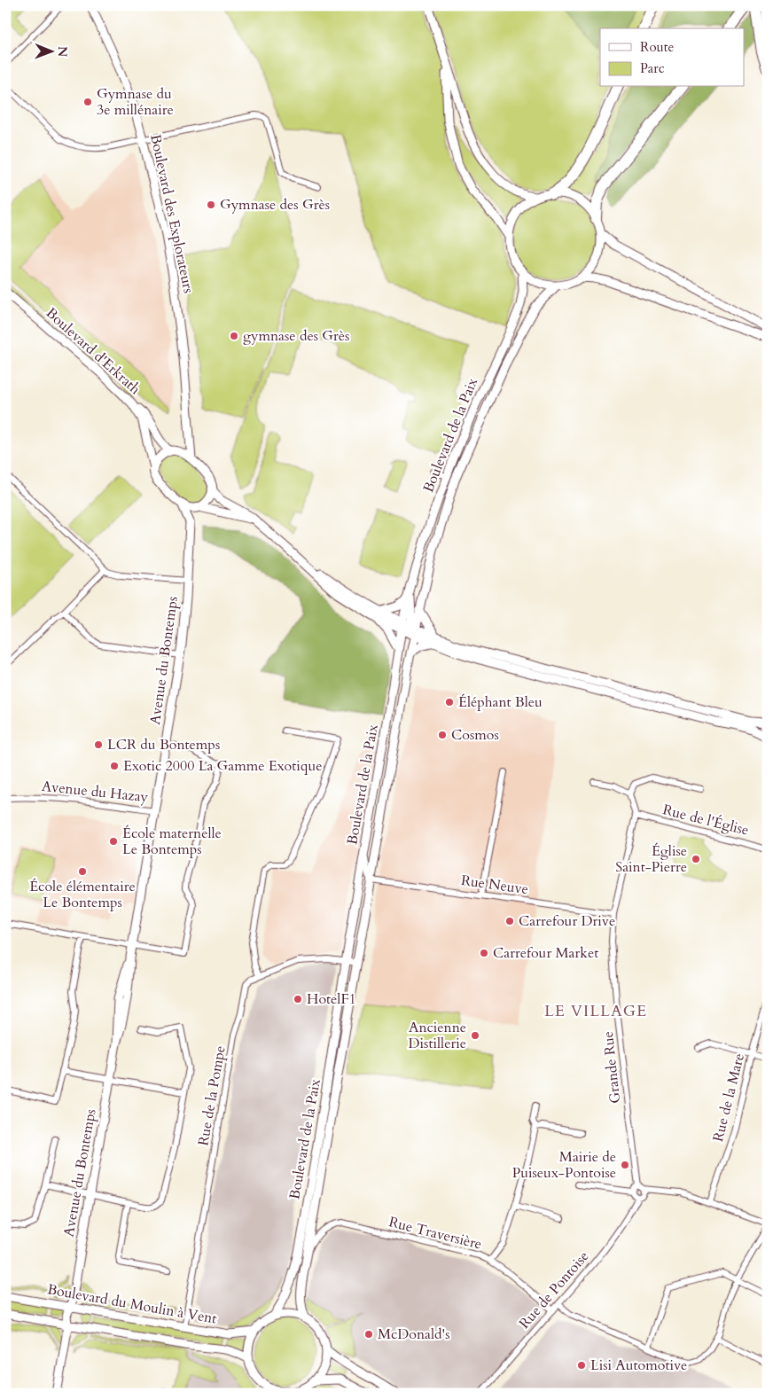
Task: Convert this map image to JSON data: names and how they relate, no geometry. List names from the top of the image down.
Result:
{
  "streets": {
    "main road": [
      "Boulevard des Explorateurs",
      "Boulevard d'Erkrath",
      "Boulevard de la Paix",
      "Avenue du Bontemps",
      "Boulevard du Moulin à Vent"
    ],
    "street": [
      "Avenue du Hazay",
      "Rue de l'Église",
      "Rue Neuve",
      "Grande Rue",
      "Rue de la Pompe",
      "Rue de la Mare",
      "Rue Traversière",
      "Rue de Pontoise"
    ]
  },
  "crossings": [
    ["Boulevard des Explorateurs", "Boulevard d'Erkrath"],
    ["Boulevard des Explorateurs", "Avenue du Bontemps"],
    ["Boulevard d'Erkrath", "Avenue du Bontemps"],
    ["Boulevard de la Paix", "Rue Neuve"],
    ["Boulevard de la Paix", "Rue de la Pompe"],
    ["Boulevard de la Paix", "Rue Traversière"],
    ["Boulevard de la Paix", "Boulevard du Moulin à Vent"],
    ["Avenue du Bontemps", "Avenue du Hazay"],
    ["Avenue du Bontemps", "Boulevard du Moulin à Vent"],
    ["Rue de l'Église", "Grande Rue"],
    ["Rue Neuve", "Grande Rue"],
    ["Grande Rue", "Rue de Pontoise"],
    ["Rue de la Pompe", "Boulevard du Moulin à Vent"],
    ["Rue Traversière", "Rue de Pontoise"]
  ],
  "districts": ["LE VILLAGE"],
  "places": [
    "Gymnase du 3e millénaire",
    "Gymnase des Grès",
    "gymnase des Grès",
    "Éléphant Bleu",
    "Cosmos",
    "LCR du Bontemps",
    "Exotic 2000 La Gamme Exotique",
    "École maternelle Le Bontemps",
    "Église Saint-Pierre",
    "École élémentaire Le Bontemps",
    "Carrefour Drive",
    "Carrefour Market",
    "HotelF1",
    "Ancienne Distillerie",
    "Mairie de Puiseux-Pontoise",
    "McDonald's",
    "Lisi Automotive"
  ],
  "legend": ["Route", "Parc"],
  "north": "right"
}
